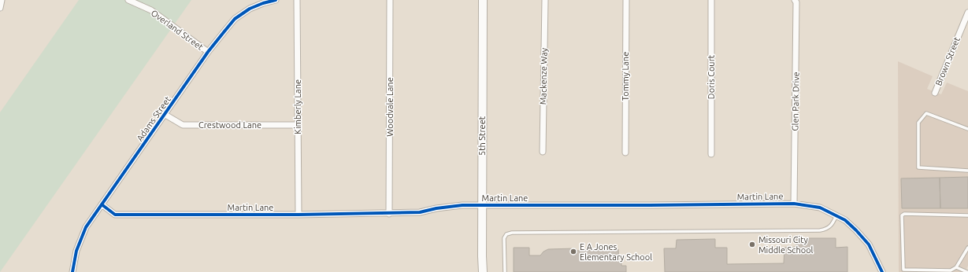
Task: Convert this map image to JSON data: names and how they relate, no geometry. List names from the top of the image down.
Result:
{
  "streets": {
    "main road": ["5th Street"],
    "street": [
      "Overland Street",
      "Brown Street",
      "Mackenze Way",
      "Tommy Lane",
      "Doris Court",
      "Glen Park Drive",
      "Kimberly Lane",
      "Woodvale Lane",
      "Adams Street",
      "Crestwood Lane",
      "Martin Lane"
    ]
  },
  "crossings": [
    ["Overland Street", "Adams Street"],
    ["Glen Park Drive", "Martin Lane"],
    ["Kimberly Lane", "Crestwood Lane"],
    ["Kimberly Lane", "Martin Lane"],
    ["Woodvale Lane", "Martin Lane"],
    ["Adams Street", "Crestwood Lane"],
    ["Adams Street", "Martin Lane"],
    ["5th Street", "Martin Lane"]
  ],
  "places": ["Missouri City Middle School", "E A Jones Elementary School"]
}
